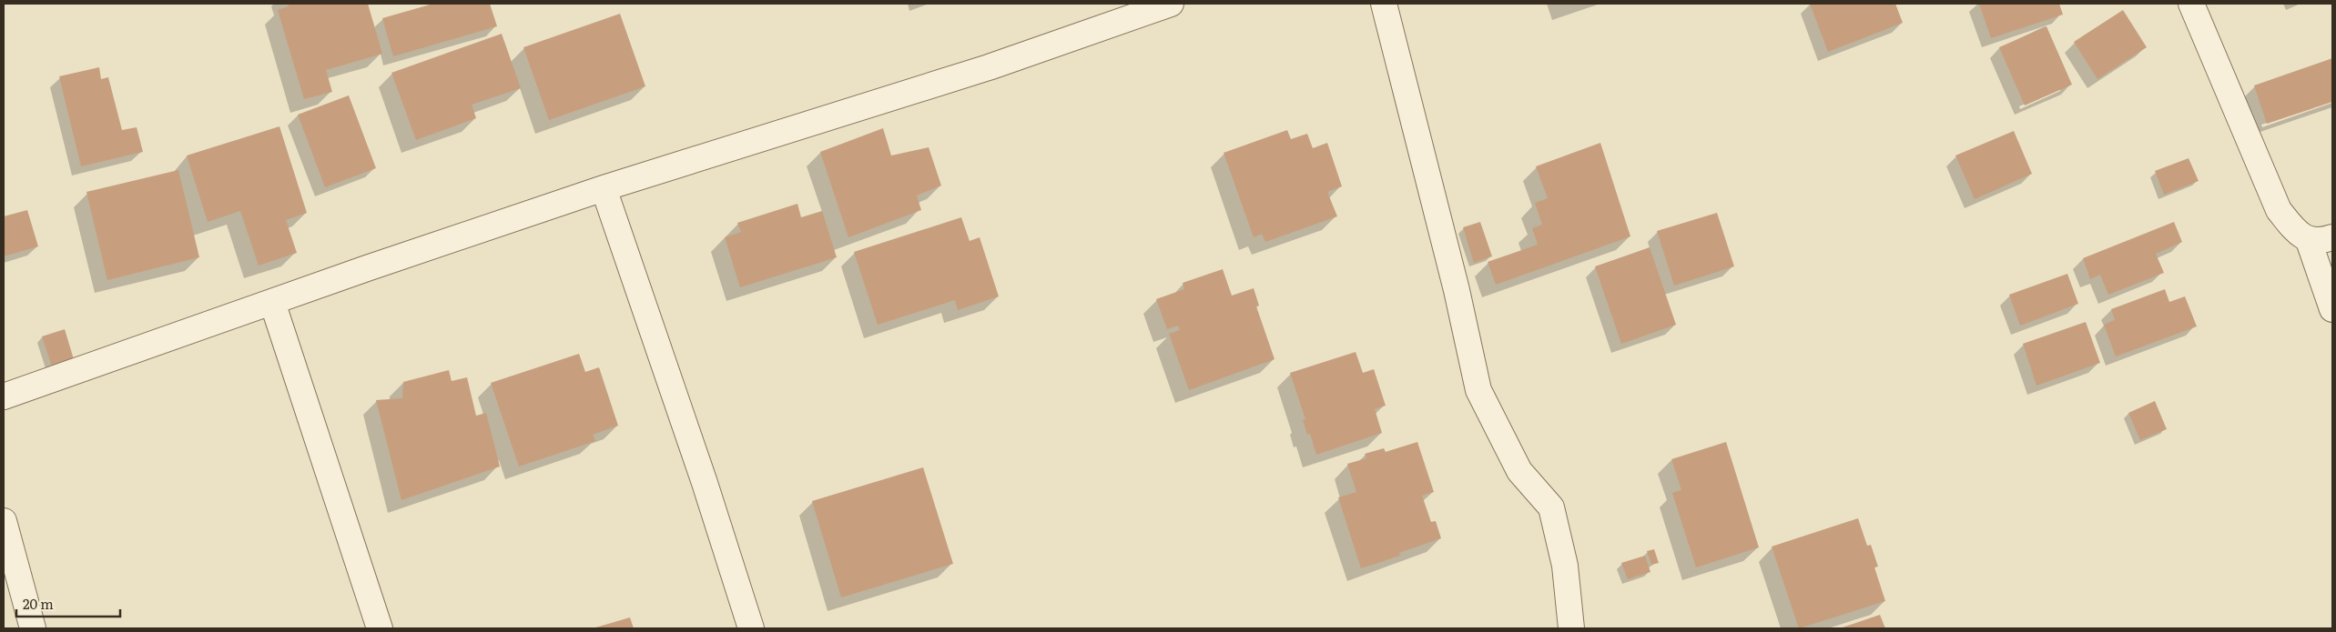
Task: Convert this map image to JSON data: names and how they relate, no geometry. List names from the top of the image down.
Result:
{
  "scale_bar": "20 m"
}
